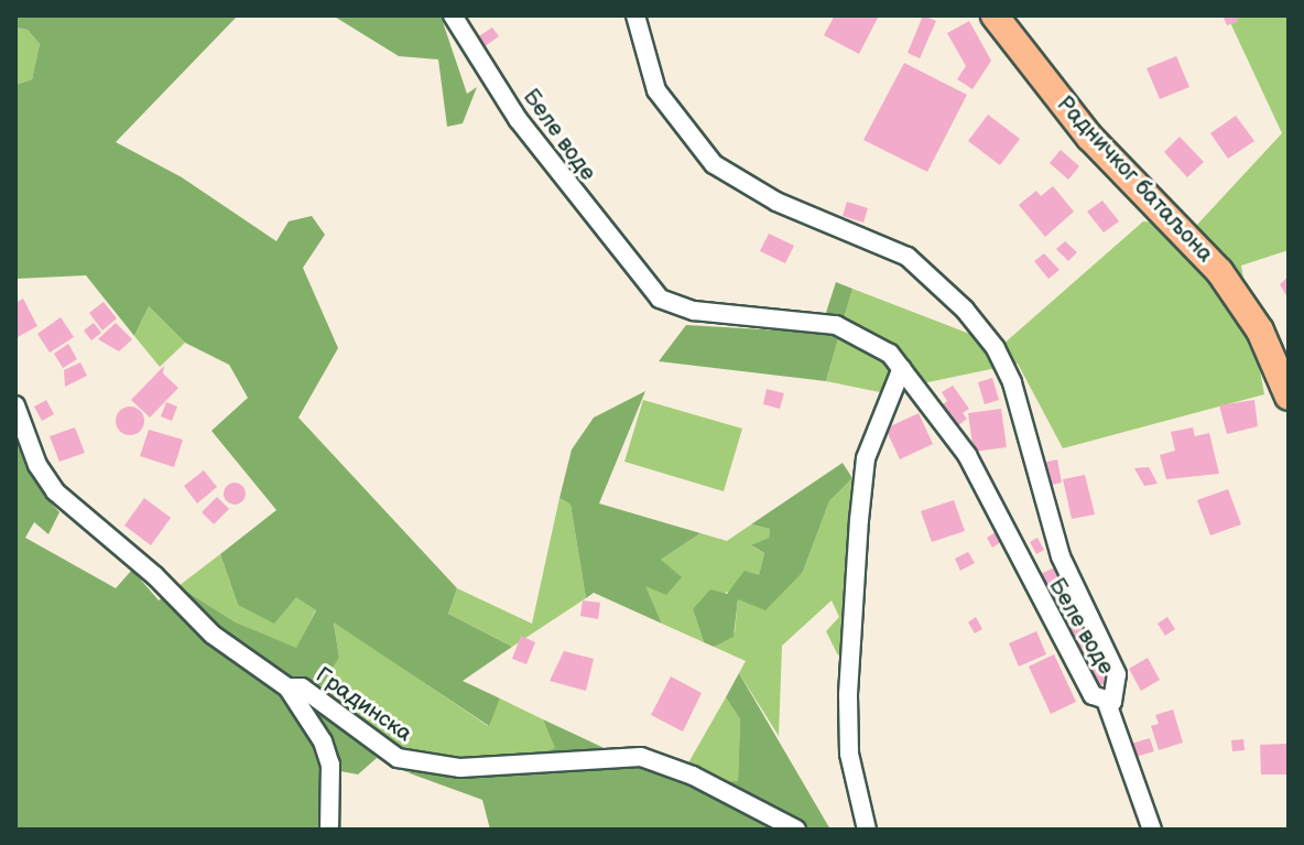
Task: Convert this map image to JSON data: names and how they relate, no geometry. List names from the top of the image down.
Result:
{
  "streets": {
    "main road": ["Радничког батаљона"],
    "street": ["Беле воде", "Градинска"]
  }
}
